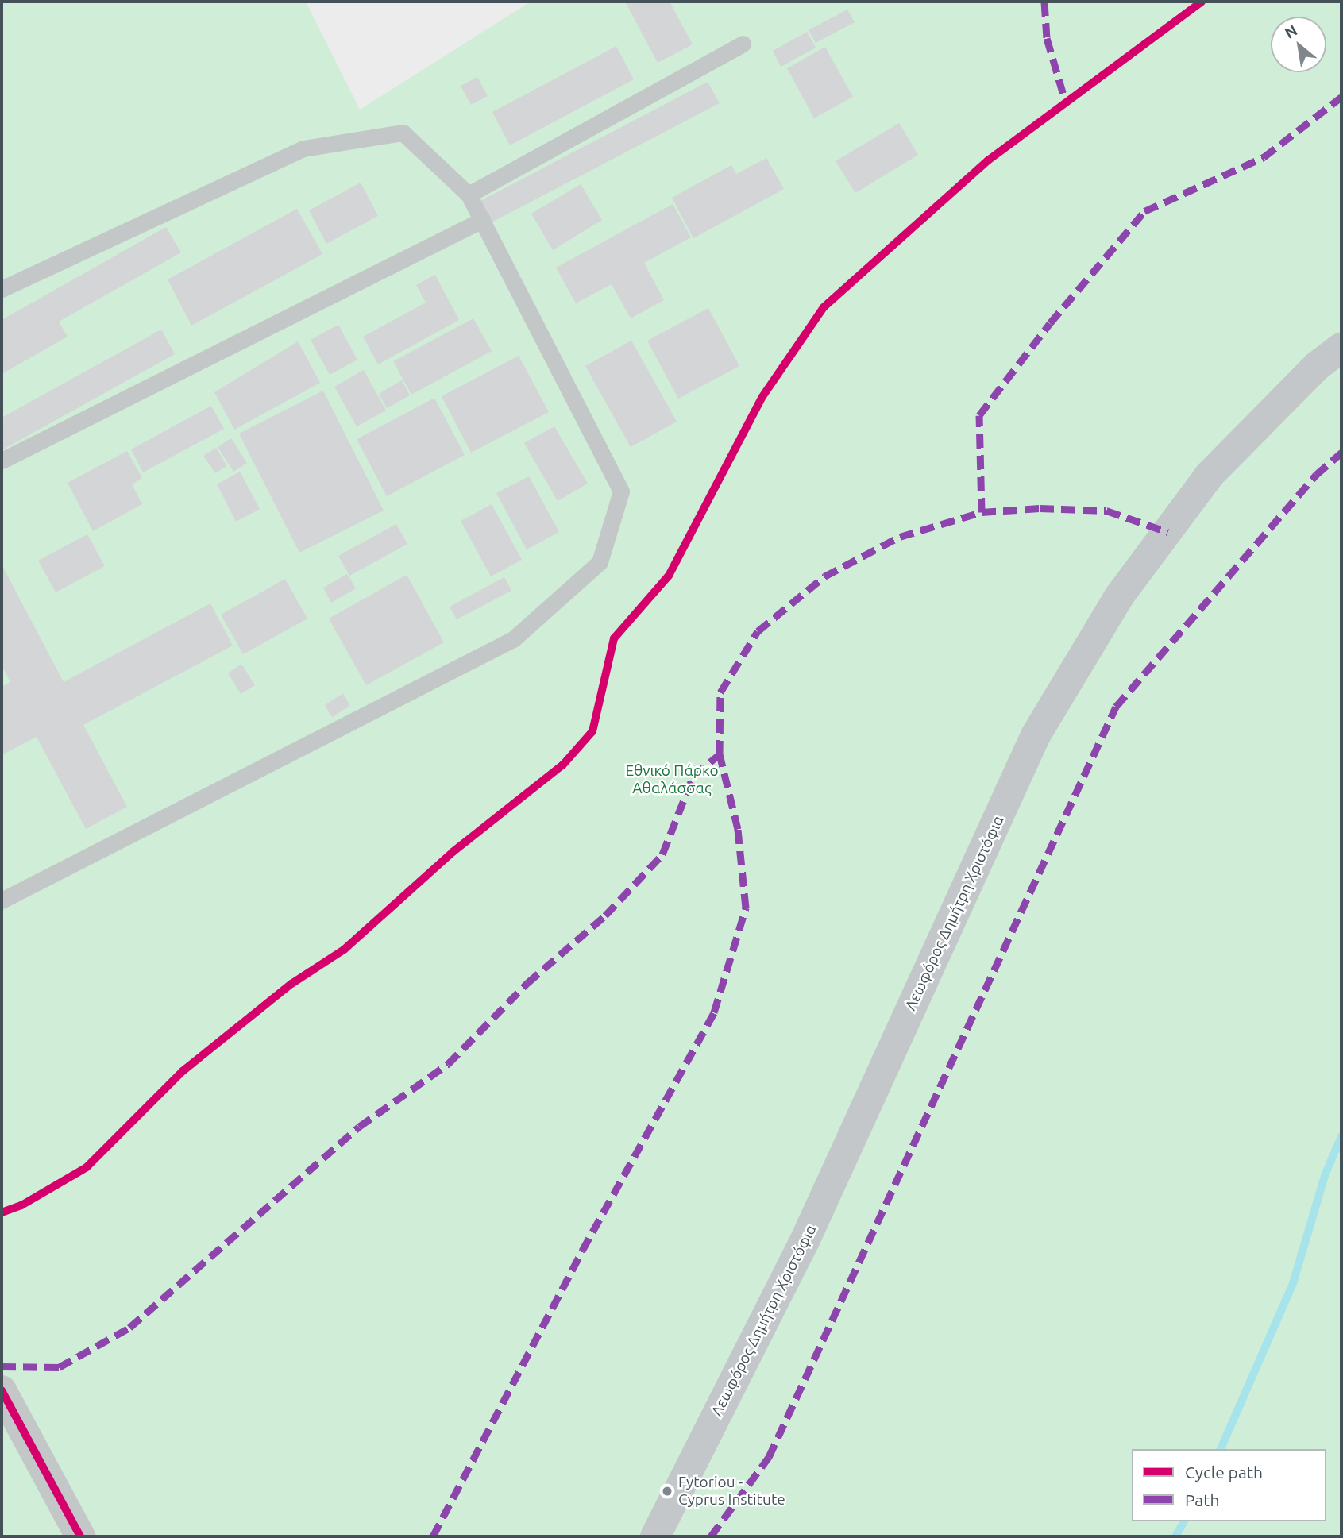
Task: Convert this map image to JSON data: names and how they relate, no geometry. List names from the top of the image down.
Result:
{
  "streets": {
    "main road": ["Λεωφόρος Δημήτρη Χριστόφια"]
  },
  "parks": ["Εθνικό Πάρκο Αθαλάσσας"],
  "places": ["Fytoriou - Cyprus Institute"],
  "legend": ["Cycle path", "Path"],
  "north": "top left"
}
